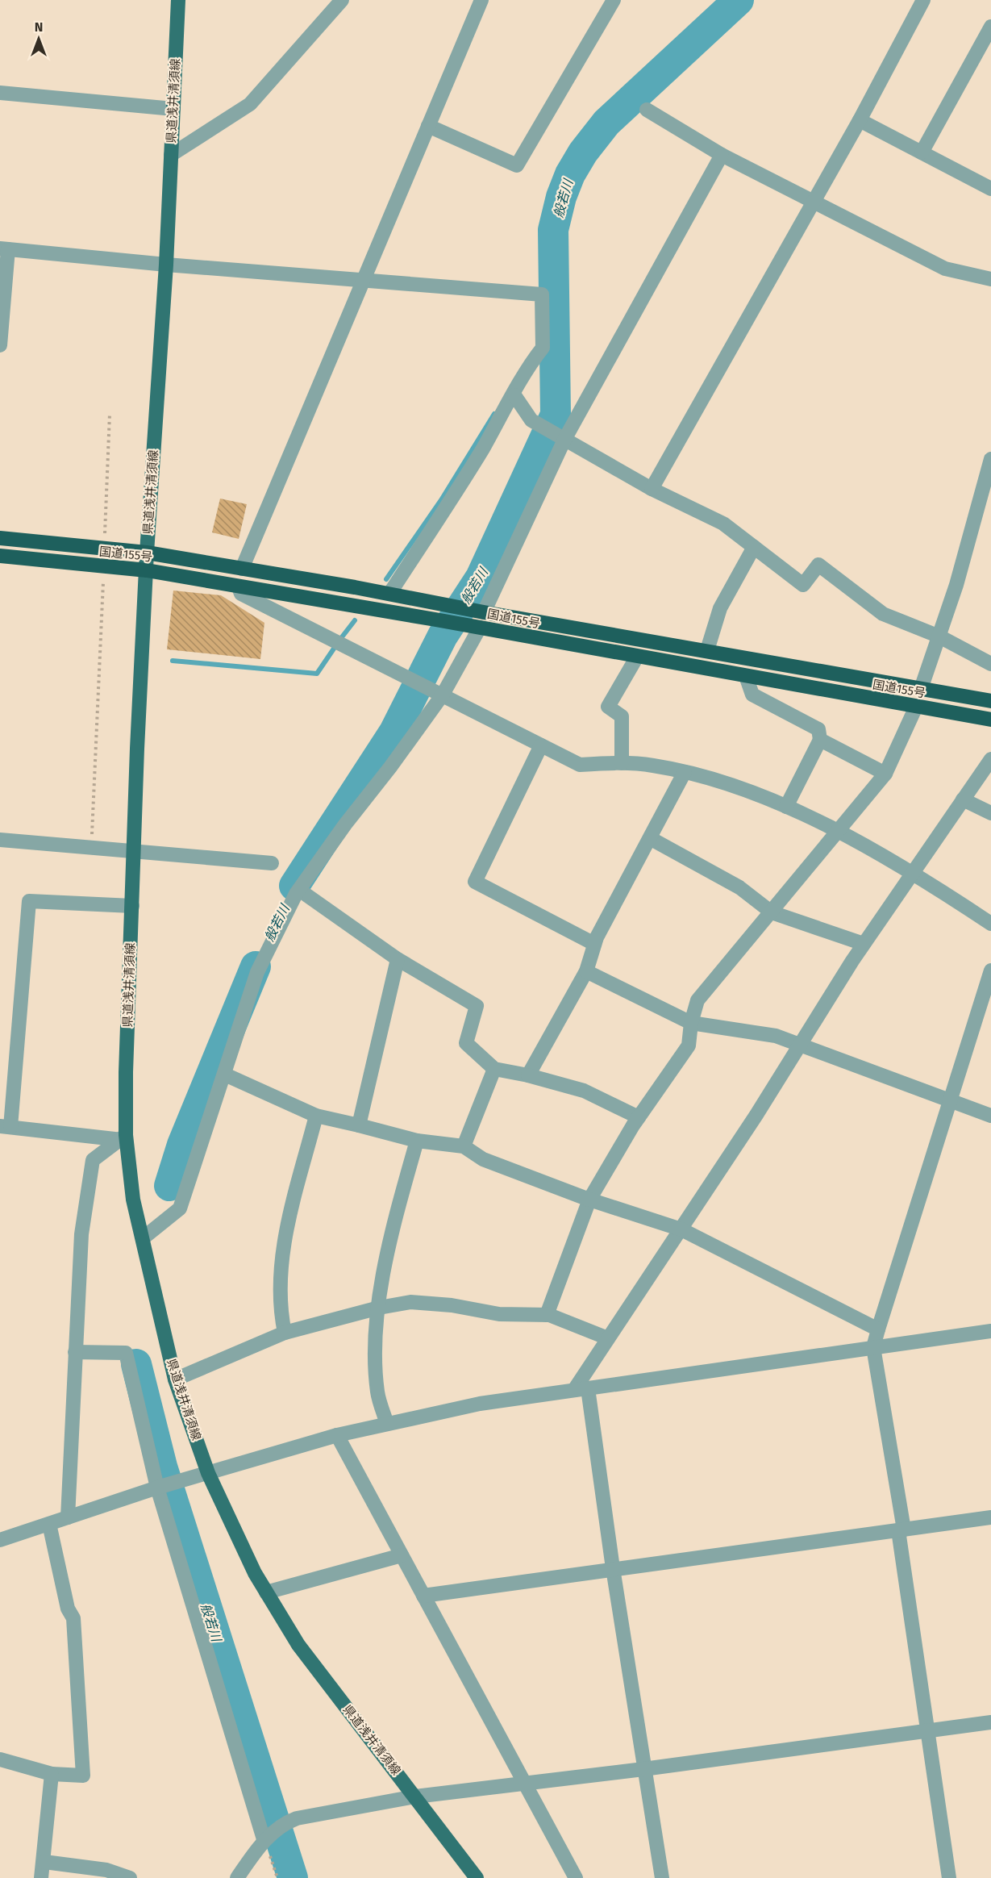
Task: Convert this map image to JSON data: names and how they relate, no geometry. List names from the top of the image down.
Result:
{
  "streets": {
    "highway": ["国道155号"],
    "main road": ["県道浅井清須線"]
  },
  "crossings": [
    ["県道浅井清須線", "国道155号"]
  ],
  "water": ["般若川"],
  "north": "top"
}
